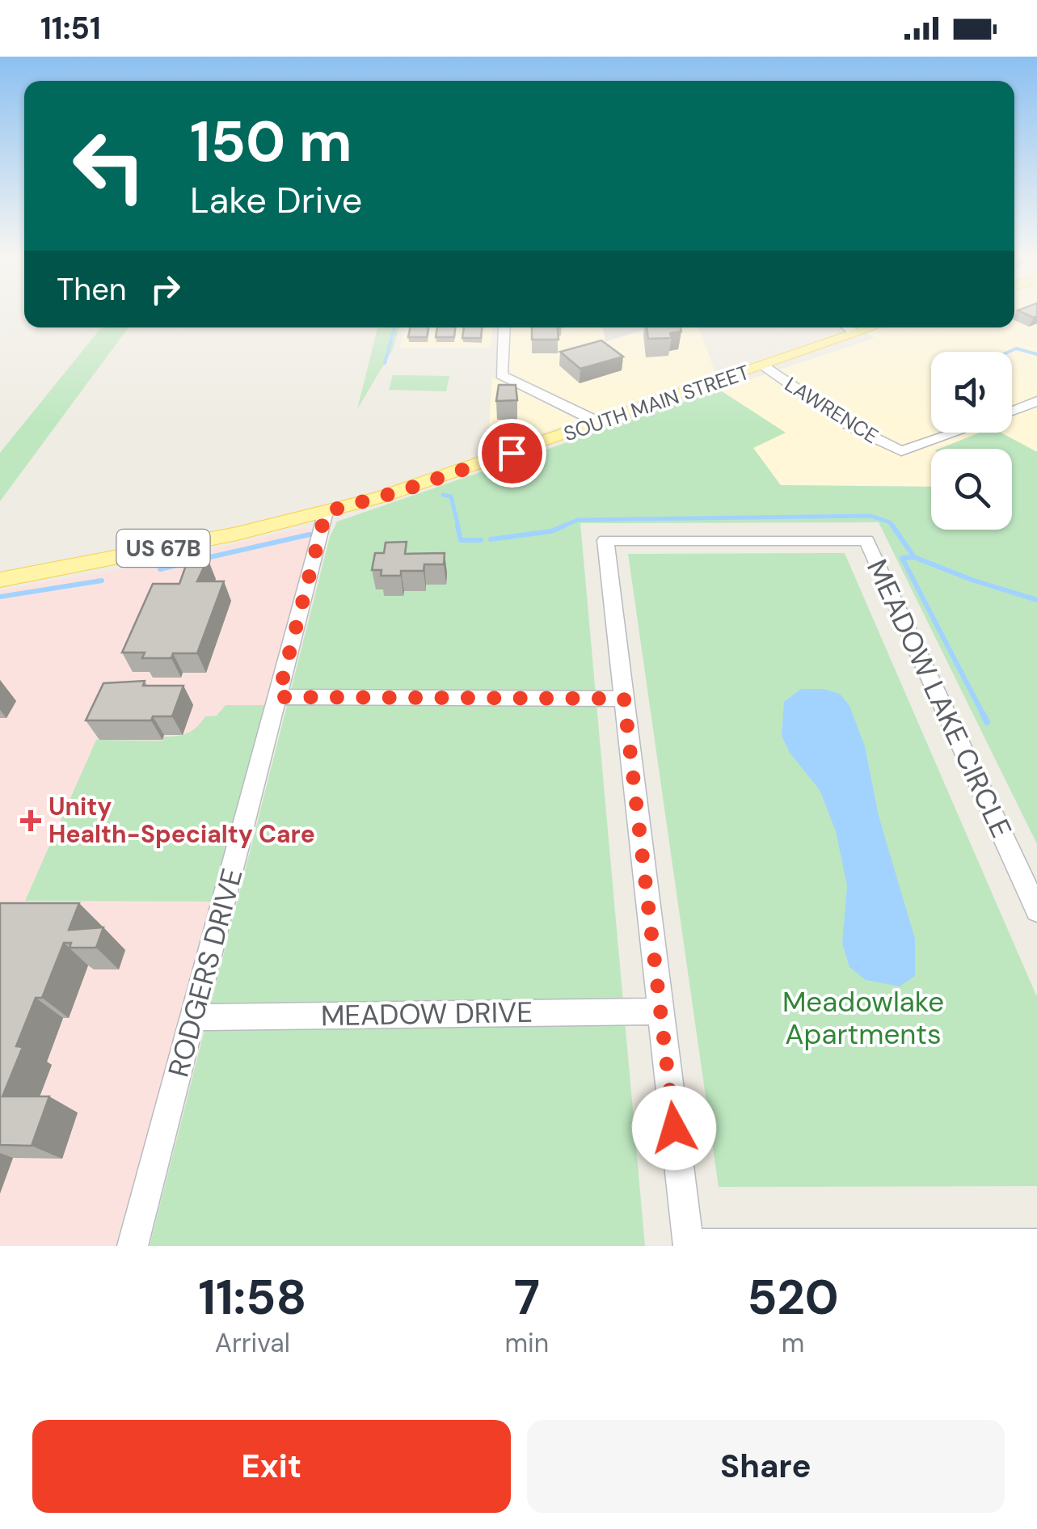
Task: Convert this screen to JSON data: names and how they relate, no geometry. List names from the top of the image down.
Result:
{
  "streets": {
    "main road": ["SOUTH MAIN STREET", "US 67B"],
    "street": [
      "LAWRENCE",
      "MEADOW LAKE CIRCLE",
      "RODGERS DRIVE",
      "MEADOW DRIVE"
    ]
  },
  "crossings": [
    ["SOUTH MAIN STREET", "LAWRENCE"],
    ["SOUTH MAIN STREET", "RODGERS DRIVE"],
    ["MEADOW LAKE CIRCLE", "MEADOW DRIVE"],
    ["RODGERS DRIVE", "MEADOW DRIVE"]
  ],
  "parks": ["Meadowlake Apartments"],
  "places": {
    "health": ["Unity Health-Specialty Care"]
  },
  "page": {
    "status": "11:51",
    "turn": ["150 m", "Lake Drive"],
    "then": "Then",
    "eta": [
      "11:58",
      "Arrival",
      "7",
      "min",
      "520",
      "m"
    ],
    "buttons": ["Exit", "Share"]
  }
}
